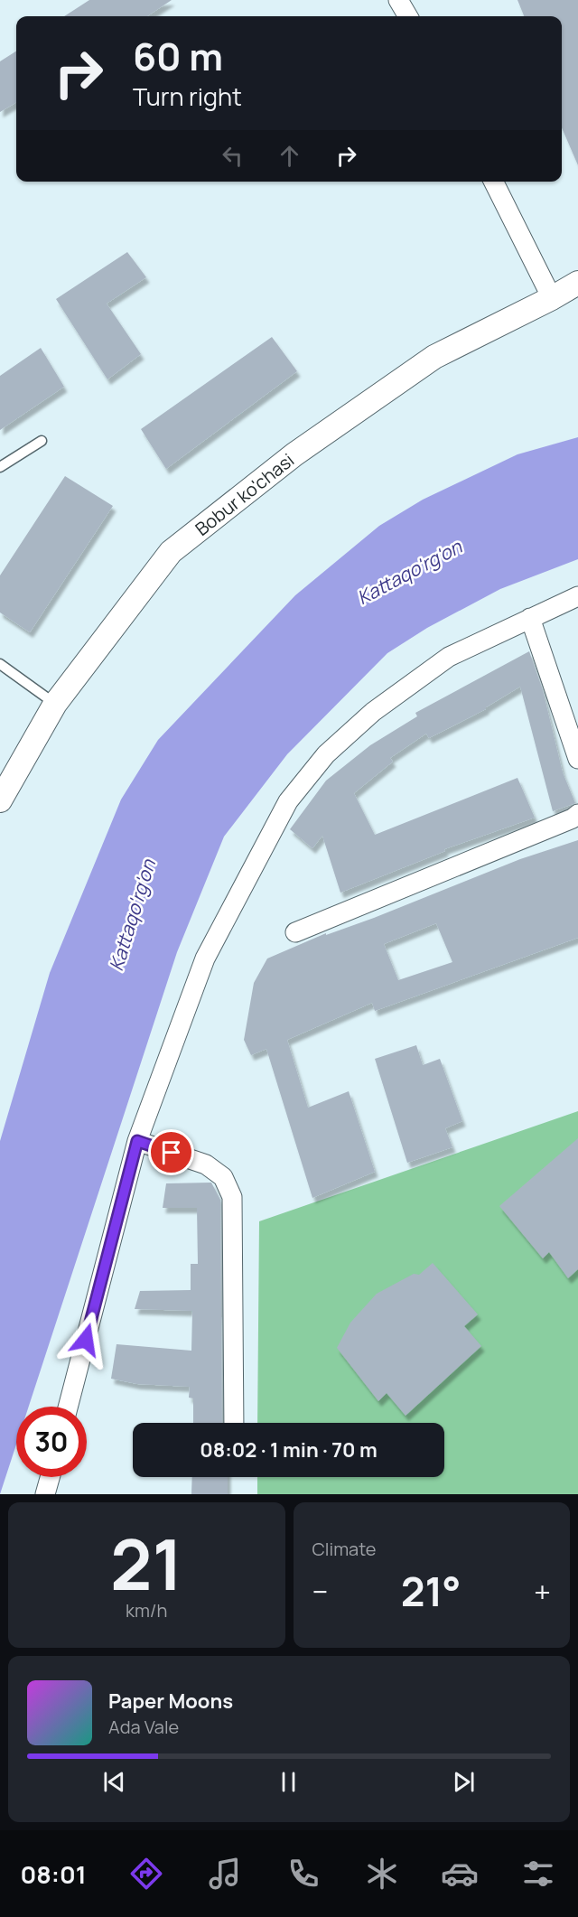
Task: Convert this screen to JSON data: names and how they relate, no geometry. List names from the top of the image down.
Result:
{
  "streets": {
    "street": ["Bobur ko'chasi"]
  },
  "water": ["Kattaqo'rg'on"],
  "page": {
    "turn": ["60 m", "Turn right"],
    "limit": "30",
    "trip": "08:02 · 1 min · 70 m",
    "tile": [
      ["21", "km/h"],
      "Climate"
    ],
    "heat": ["−", "21°", "+"],
    "song": ["Paper Moons", "Ada Vale"],
    "tabs": "08:01"
  }
}
